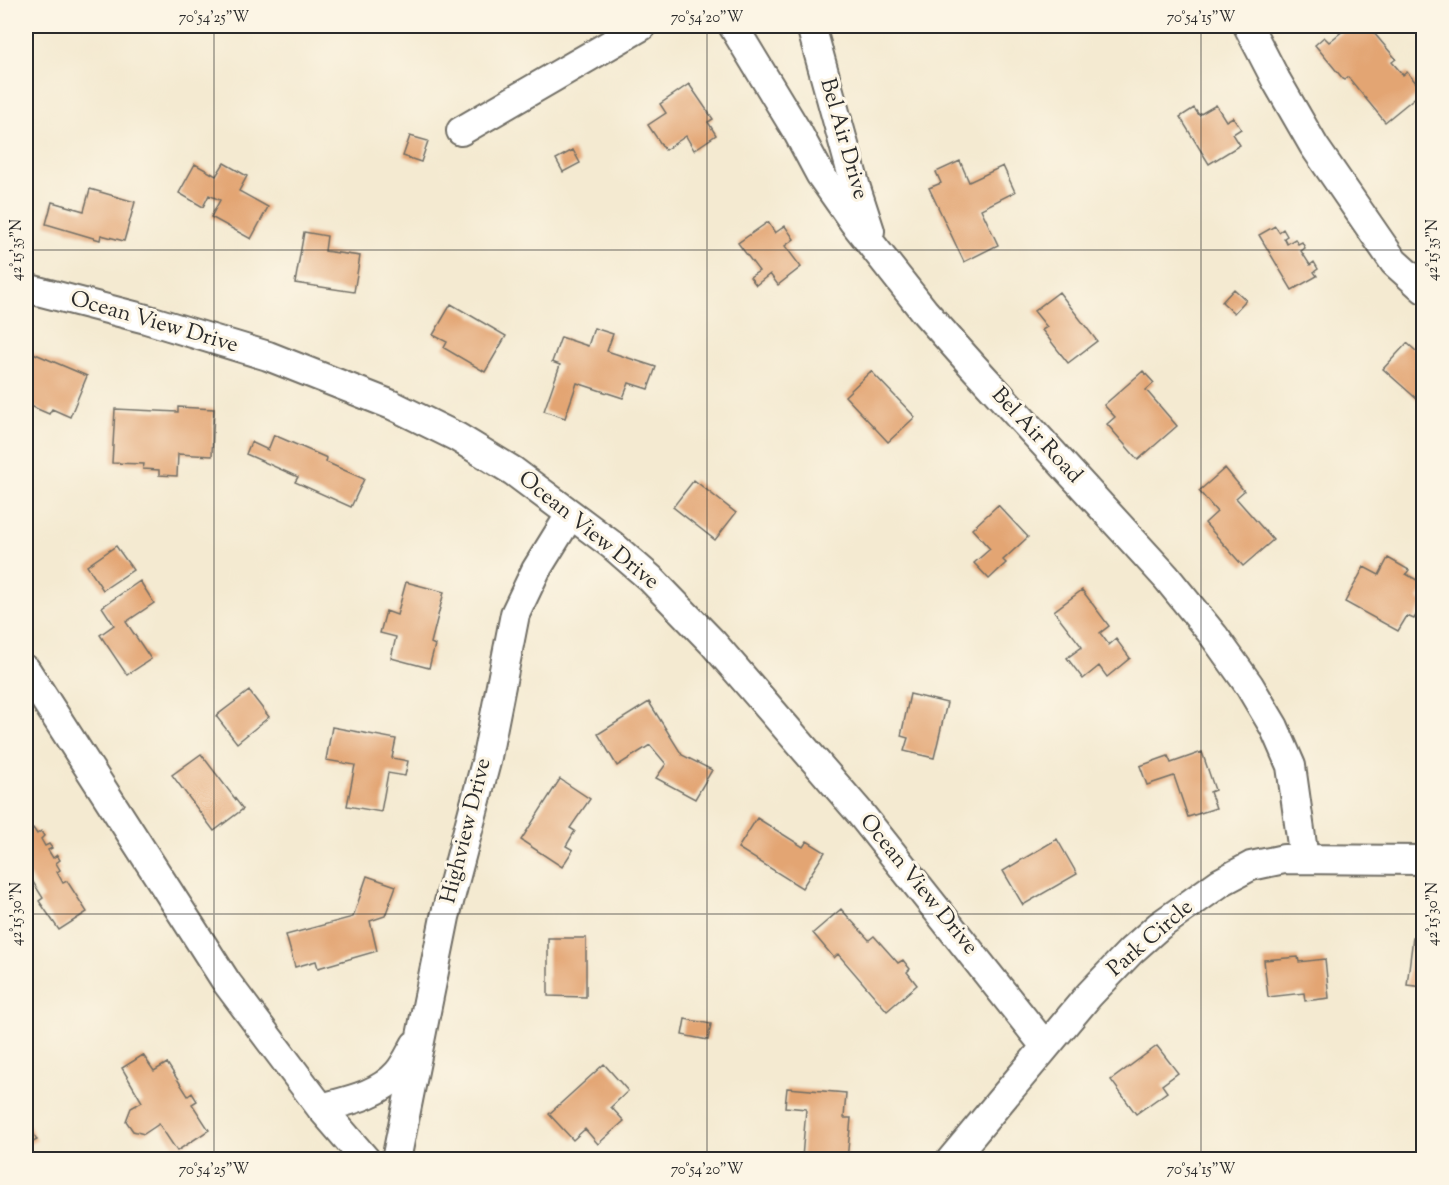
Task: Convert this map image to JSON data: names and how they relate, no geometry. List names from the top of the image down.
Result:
{
  "streets": {
    "street": [
      "Bel Air Drive",
      "Ocean View Drive",
      "Bel Air Road",
      "Highview Drive",
      "Park Circle"
    ]
  },
  "crossings": [
    ["Bel Air Drive", "Bel Air Road"],
    ["Ocean View Drive", "Highview Drive"],
    ["Ocean View Drive", "Park Circle"],
    ["Bel Air Road", "Park Circle"]
  ],
  "coordinates": [
    "70°54'25\"W",
    "70°54'20\"W",
    "70°54'15\"W",
    "42°15'35\"N",
    "42°15'30\"N"
  ]
}
